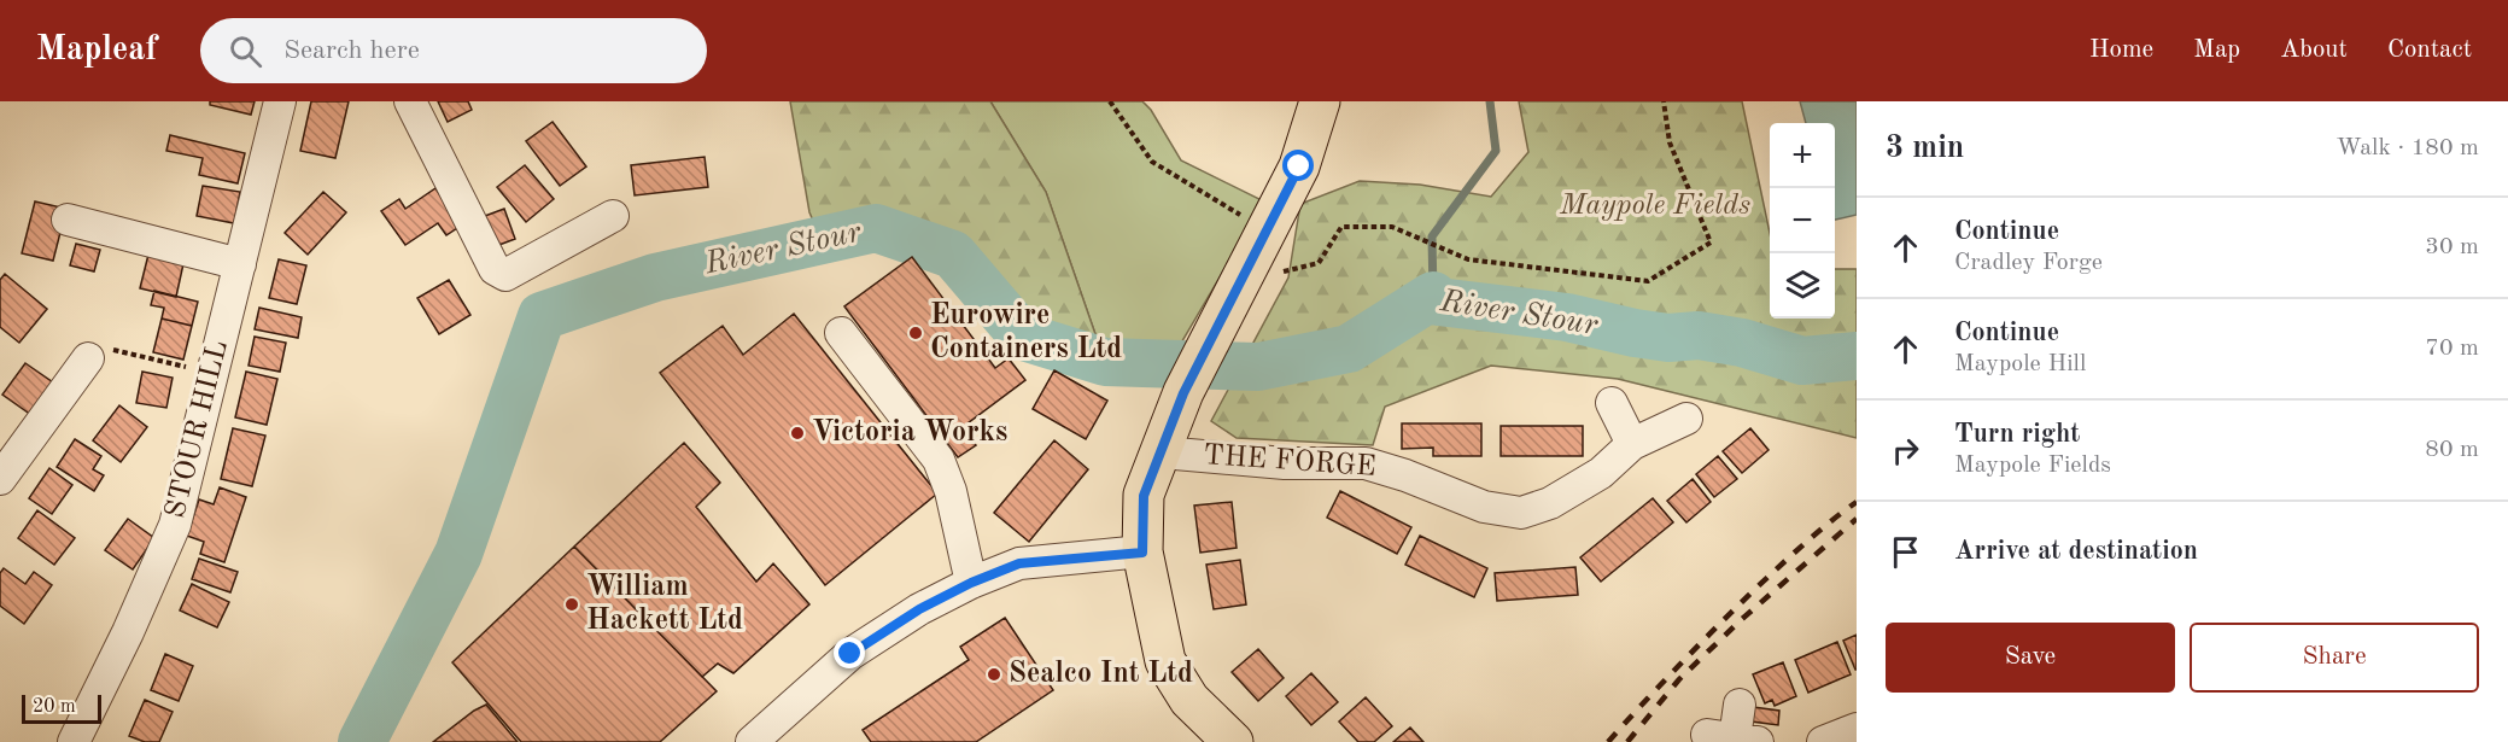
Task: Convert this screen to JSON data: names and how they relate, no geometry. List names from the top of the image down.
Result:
{
  "streets": {
    "street": ["STOUR HILL", "THE FORGE"]
  },
  "water": ["River Stour"],
  "parks": ["Maypole Fields"],
  "places": [
    "Eurowire Containers Ltd",
    "Victoria Works",
    "William Hackett Ltd",
    "Sealco Int Ltd"
  ],
  "scale_bar": "20 m",
  "page": {
    "header": "Mapleaf",
    "search": "Search here",
    "nav": [
      "Home",
      "Map",
      "About",
      "Contact"
    ],
    "heading": ["3 min", "Walk · 180 m"],
    "map_buttons": ["+", "−"],
    "list": [
      ["Continue", "Cradley Forge", "30 m"],
      ["Continue", "Maypole Hill", "70 m"],
      ["Turn right", "Maypole Fields", "80 m"],
      "Arrive at destination"
    ],
    "buttons": ["Save", "Share"],
    "scale": "20 m"
  }
}
